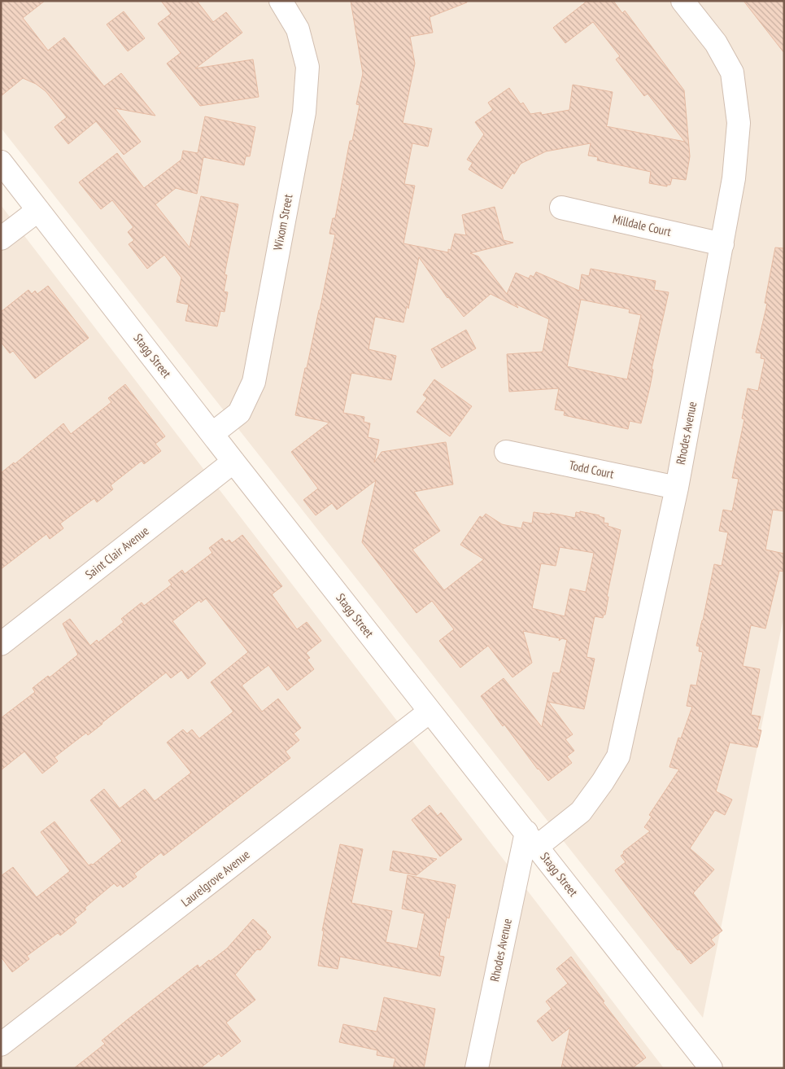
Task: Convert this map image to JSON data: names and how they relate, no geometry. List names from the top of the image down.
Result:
{
  "streets": {
    "street": [
      "Wixom Street",
      "Milldale Court",
      "Stagg Street",
      "Rhodes Avenue",
      "Todd Court",
      "Saint Clair Avenue",
      "Laurelgrove Avenue"
    ]
  },
  "crossings": [
    ["Wixom Street", "Stagg Street"],
    ["Milldale Court", "Rhodes Avenue"],
    ["Stagg Street", "Rhodes Avenue"],
    ["Stagg Street", "Saint Clair Avenue"],
    ["Stagg Street", "Laurelgrove Avenue"],
    ["Rhodes Avenue", "Todd Court"]
  ]
}
